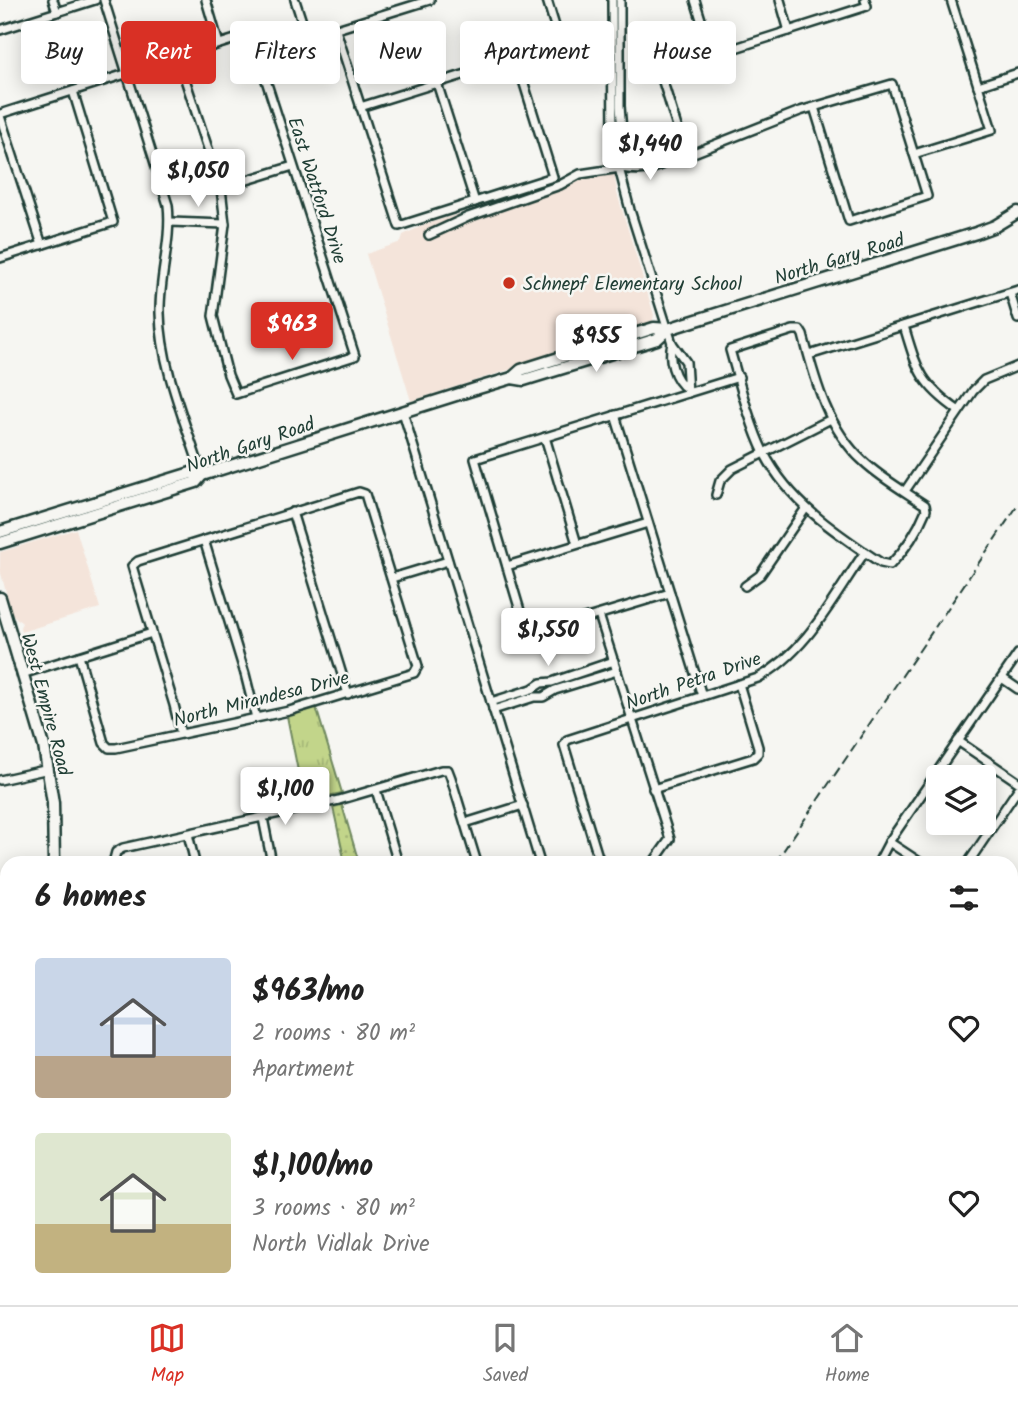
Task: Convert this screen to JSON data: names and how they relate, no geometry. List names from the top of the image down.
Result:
{
  "streets": {
    "main road": ["North Gary Road", "West Empire Road"],
    "street": ["East Watford Drive", "North Petra Drive", "North Mirandesa Drive"]
  },
  "places": ["Schnepf Elementary School"],
  "page": {
    "chip": [
      "Buy",
      "Rent",
      "Filters",
      "New",
      "Apartment",
      "House"
    ],
    "price": [
      "$1,440",
      "$1,050",
      "$963",
      "$955",
      "$1,550",
      "$1,100"
    ],
    "heading": "6 homes",
    "list": [
      {
        "name": "$963/mo",
        "note": "2 rooms · 80 m² · Apartment"
      },
      {
        "name": "$1,100/mo",
        "note": "3 rooms · 80 m² · North Vidlak Drive"
      }
    ],
    "tabs": ["Map", "Saved", "Home"]
  }
}
